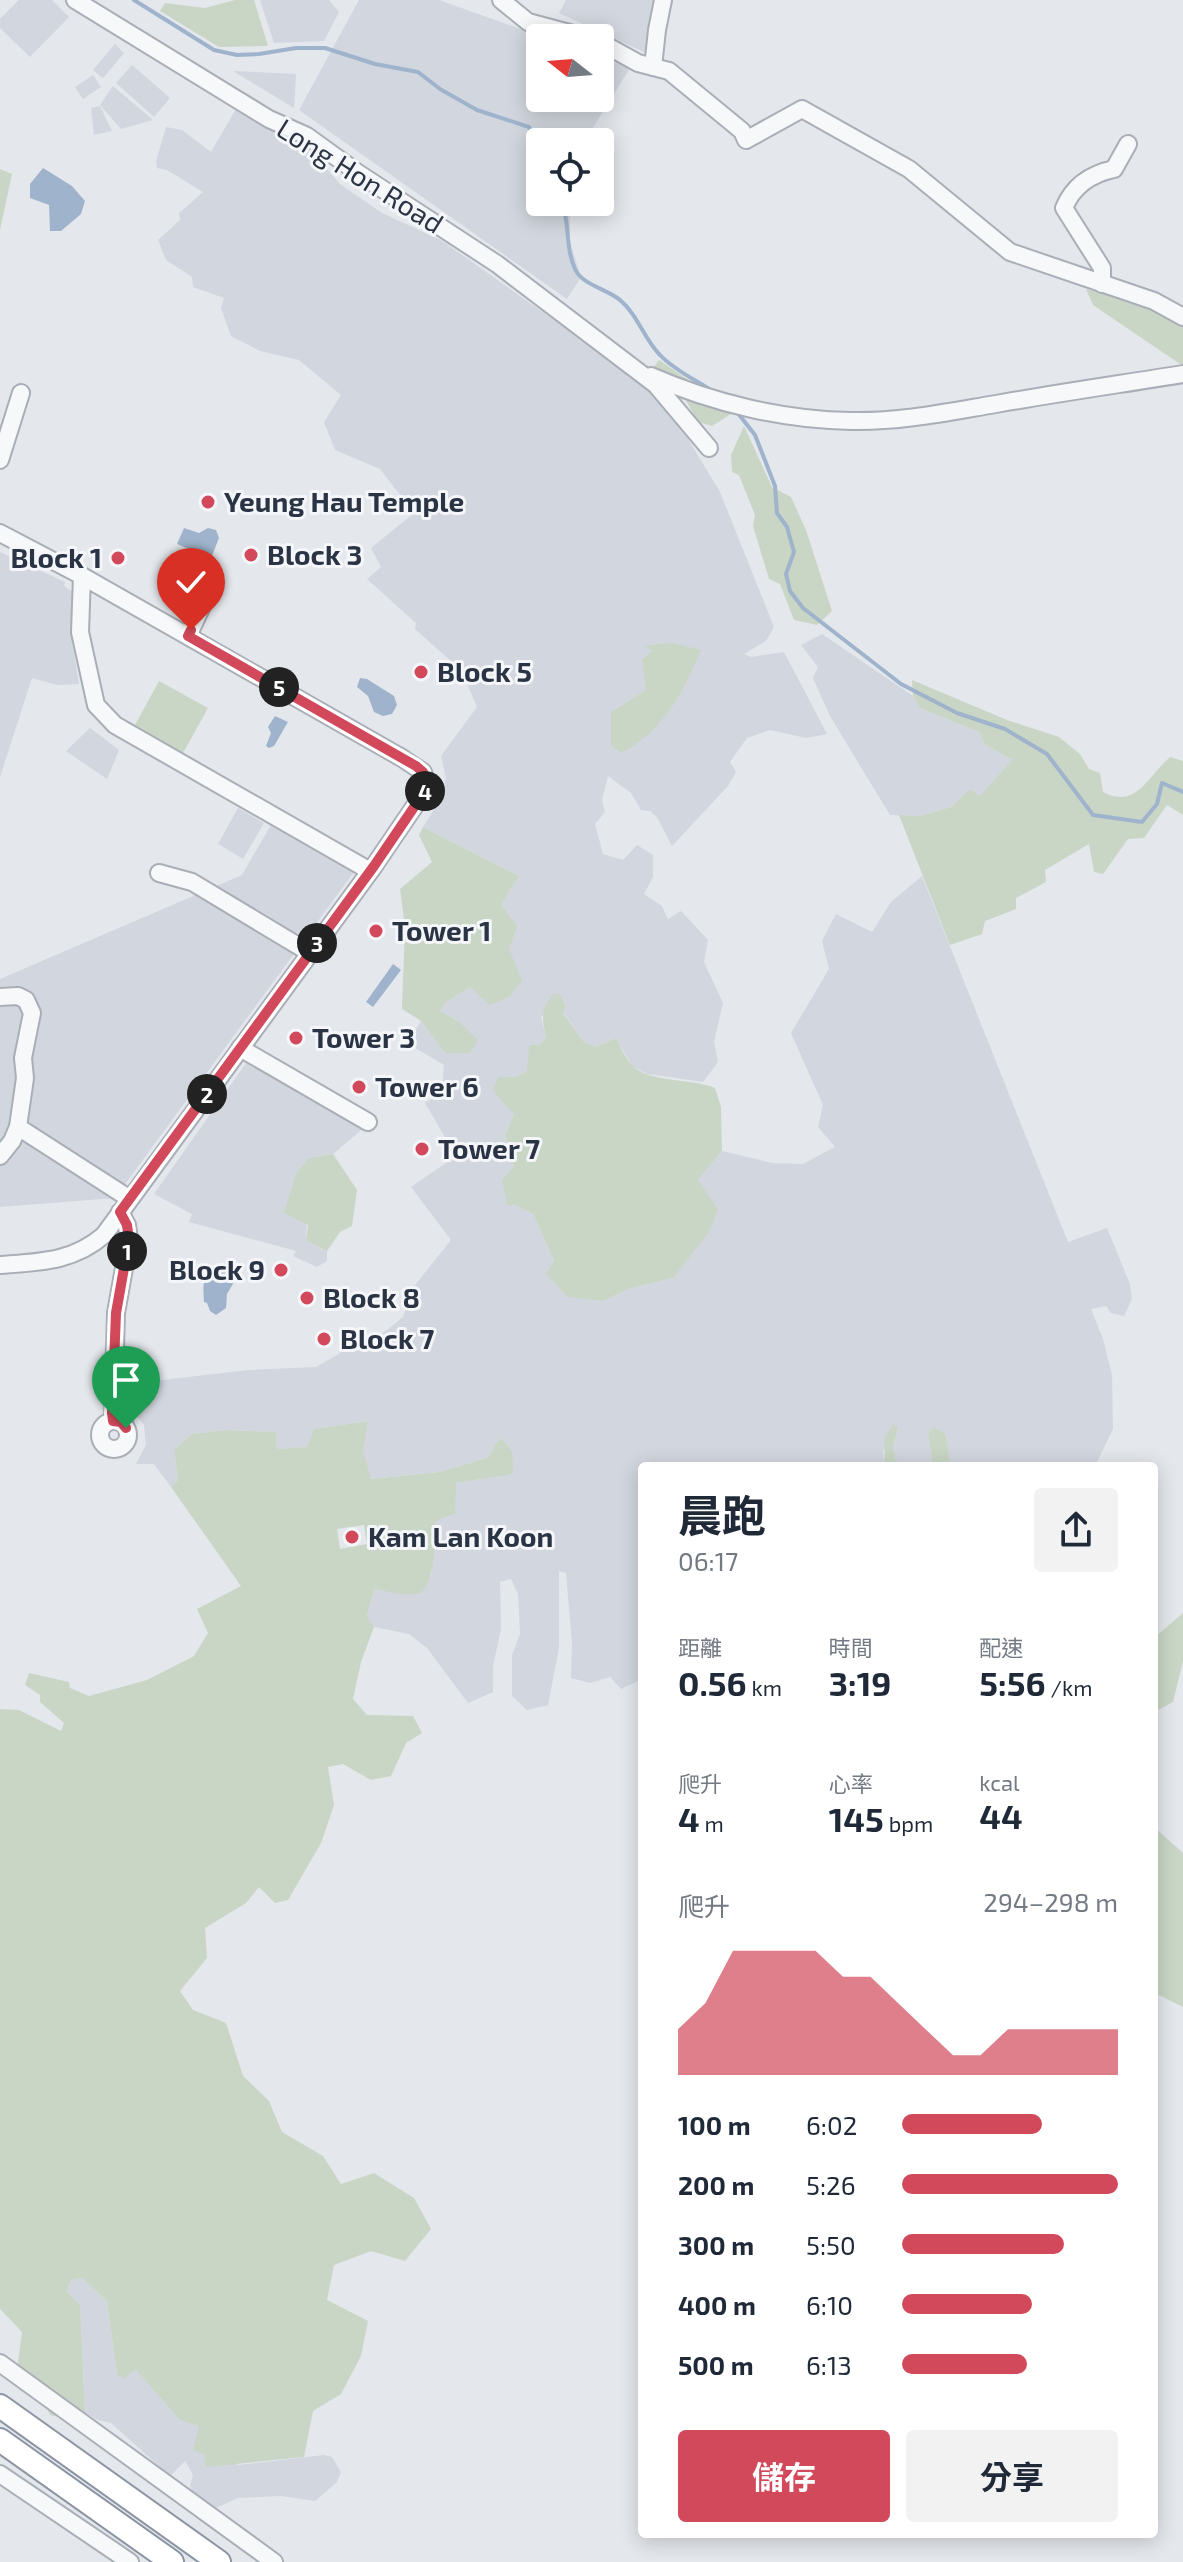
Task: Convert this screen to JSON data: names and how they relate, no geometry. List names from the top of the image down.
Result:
{
  "streets": {
    "street": ["Long Hon Road"]
  },
  "places": [
    "Yeung Hau Temple",
    "Block 3",
    "Block 1",
    "Block 5",
    "Tower 1",
    "Tower 3",
    "Tower 6",
    "Tower 7",
    "Block 9",
    "Block 8",
    "Block 7",
    "Kam Lan Koon"
  ],
  "north": "left",
  "page": {
    "pins": [
      "5",
      "4",
      "3",
      "2",
      "1"
    ],
    "heading": ["晨跑", "06:17"],
    "stats": [
      ["距離", "0.56 km"],
      ["時間", "3:19"],
      ["配速", "5:56 /km"],
      ["爬升", "4 m"],
      ["心率", "145 bpm"],
      ["kcal", "44"]
    ],
    "chart": ["爬升", "294–298 m"],
    "list": [
      {
        "name": "100 m",
        "note": "6:02"
      },
      {
        "name": "200 m",
        "note": "5:26"
      },
      {
        "name": "300 m",
        "note": "5:50"
      },
      {
        "name": "400 m",
        "note": "6:10"
      },
      {
        "name": "500 m",
        "note": "6:13"
      }
    ],
    "buttons": ["儲存", "分享"]
  }
}
